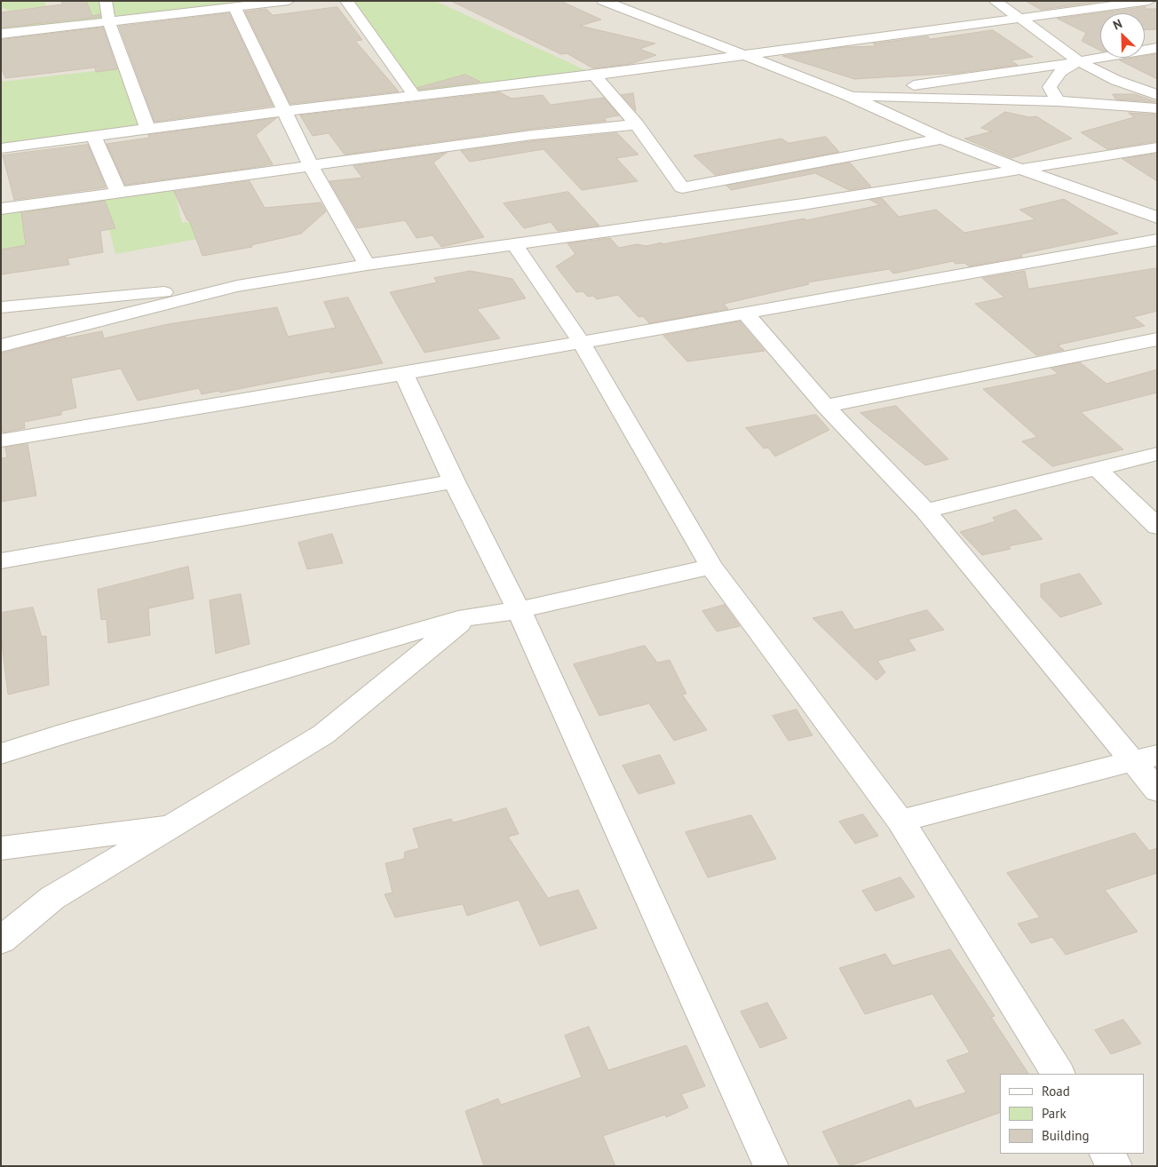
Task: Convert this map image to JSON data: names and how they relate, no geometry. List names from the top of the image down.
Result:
{
  "legend": ["Road", "Park", "Building"],
  "north": "top left"
}
